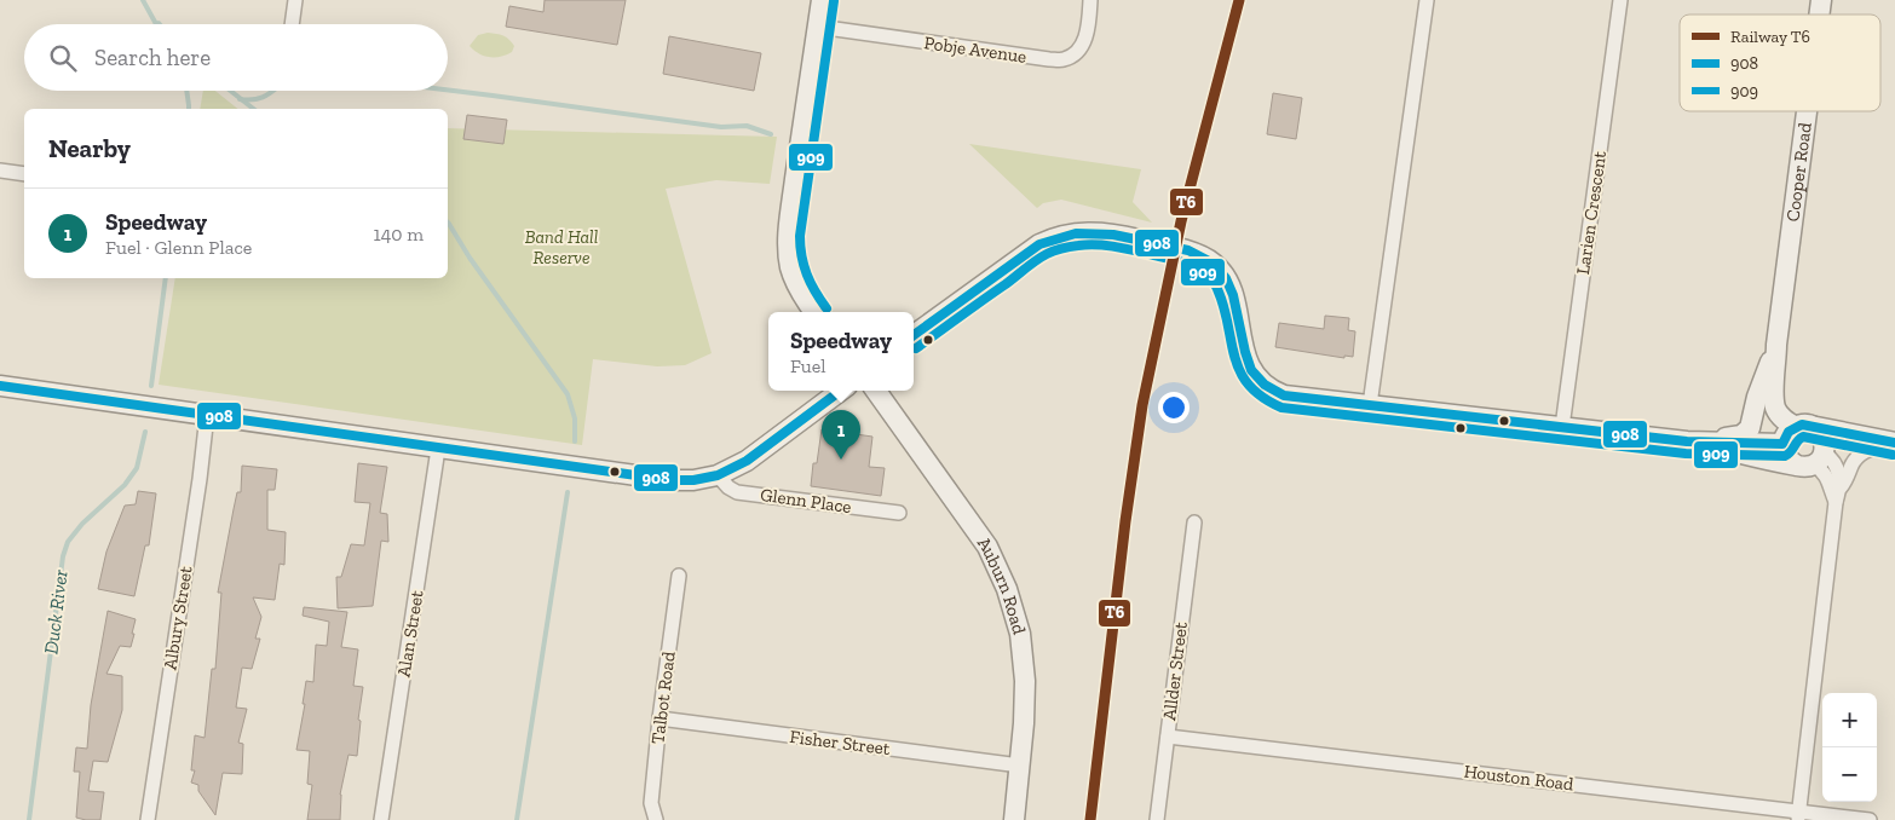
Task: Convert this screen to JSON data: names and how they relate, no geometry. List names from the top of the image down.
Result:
{
  "streets": {
    "main road": ["Cooper Road", "Auburn Road"],
    "street": [
      "Pobje Avenue",
      "Larien Crescent",
      "Glenn Place",
      "Albury Street",
      "Alan Street",
      "Allder Street",
      "Talbot Road",
      "Fisher Street",
      "Houston Road"
    ]
  },
  "crossings": [
    ["Auburn Road", "Fisher Street"],
    ["Allder Street", "Houston Road"],
    ["Talbot Road", "Fisher Street"]
  ],
  "water": ["Duck River"],
  "parks": ["Band Hall Reserve"],
  "lines": ["rail line T6", "transit line 909", "transit line 908"],
  "legend": ["Railway T6", "908", "909"],
  "page": {
    "search": "Search here",
    "heading": "Nearby",
    "list": [
      {
        "mark": "1",
        "name": "Speedway",
        "note": "Fuel · Glenn Place",
        "value": "140 m"
      }
    ],
    "popup": ["Speedway", "Fuel"],
    "pins": "1",
    "map_buttons": ["+", "−"]
  }
}
